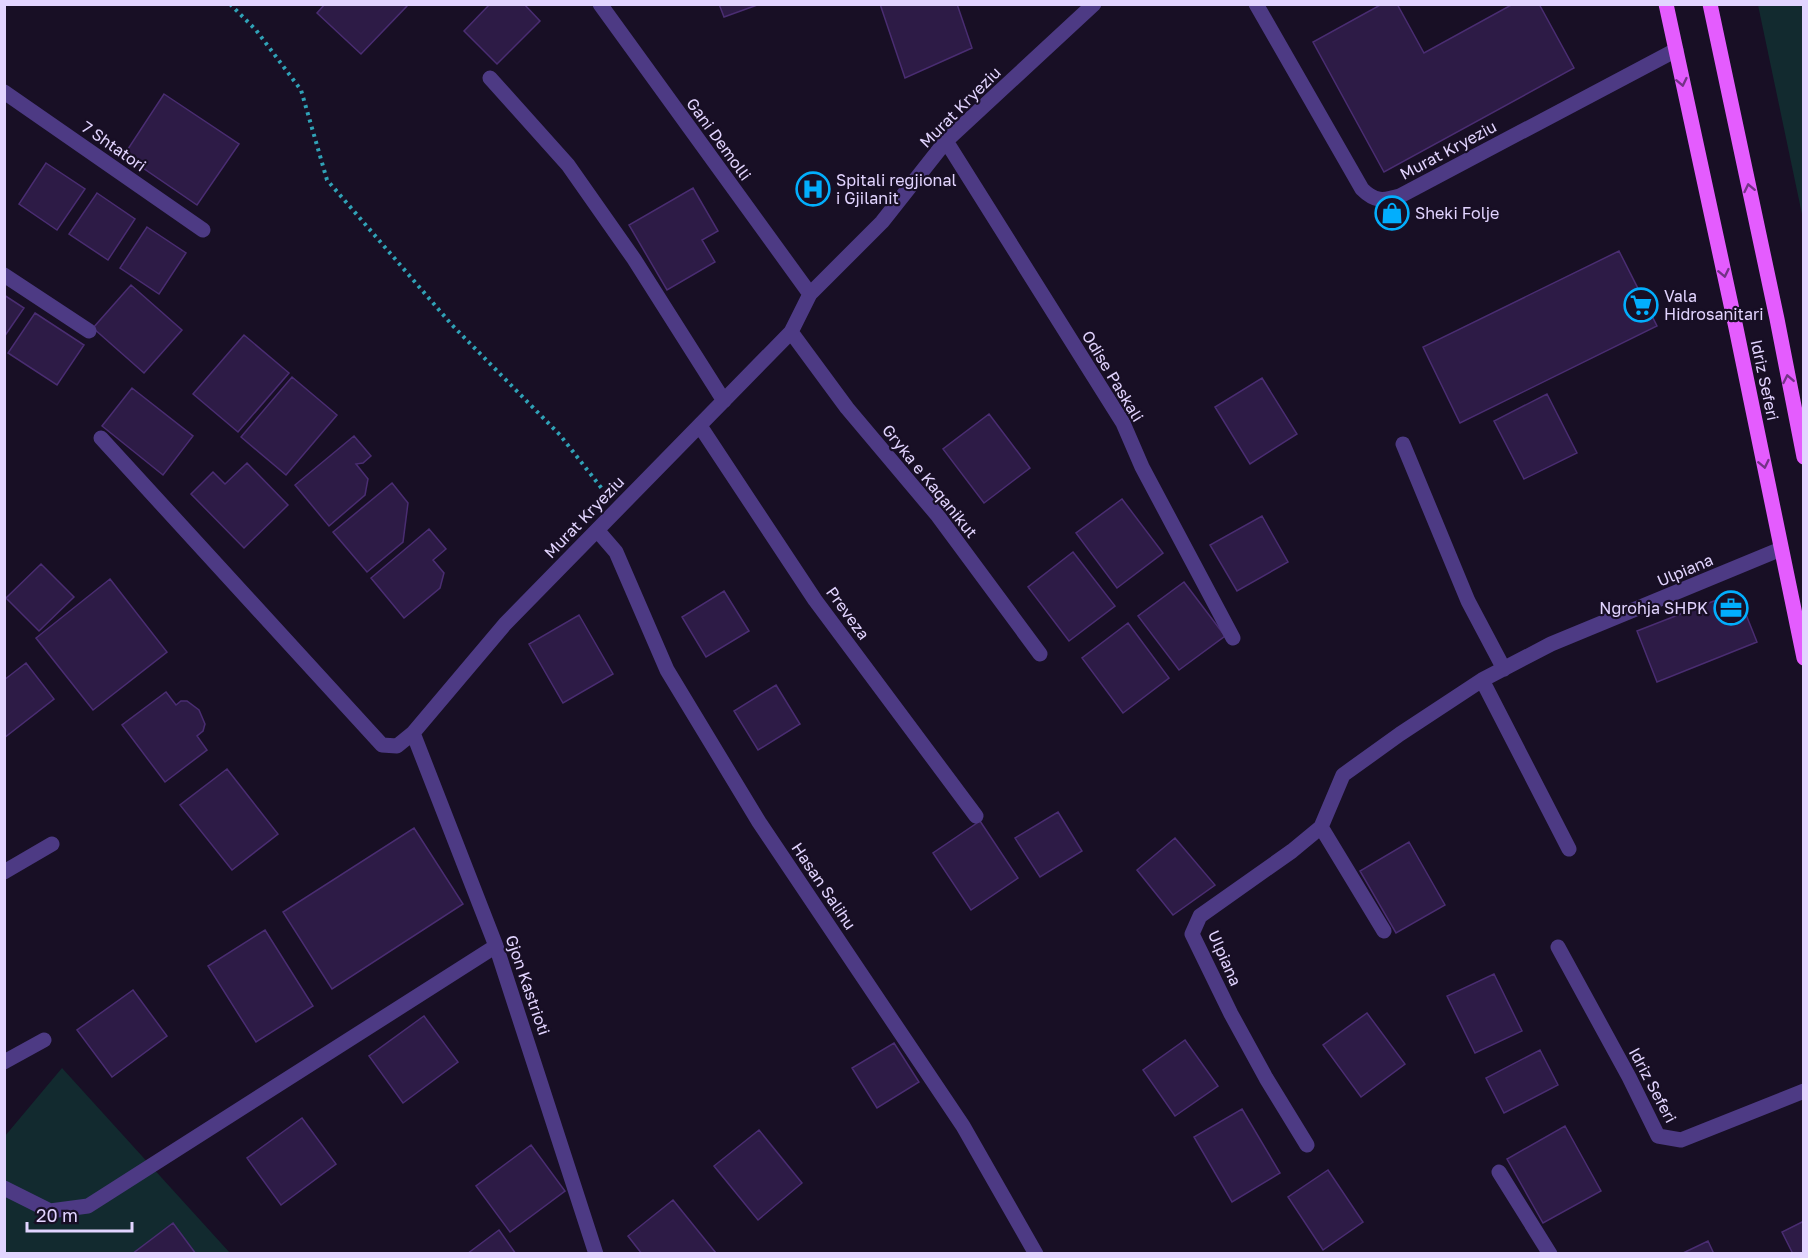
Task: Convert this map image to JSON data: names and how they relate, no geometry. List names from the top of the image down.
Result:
{
  "streets": {
    "main road": ["Idriz Seferi"],
    "street": [
      "Murat Kryeziu",
      "Gani Demolli",
      "7 Shtatori",
      "Odise Paskali",
      "Gryka e Kaqanikut",
      "Ulpiana",
      "Preveza",
      "Hasan Salihu",
      "Gjon Kastrioti"
    ]
  },
  "crossings": [
    ["Murat Kryeziu", "Gani Demolli"],
    ["Murat Kryeziu", "Odise Paskali"],
    ["Murat Kryeziu", "Idriz Seferi"],
    ["Murat Kryeziu", "Gryka e Kaqanikut"],
    ["Murat Kryeziu", "Preveza"],
    ["Murat Kryeziu", "Hasan Salihu"],
    ["Murat Kryeziu", "Gjon Kastrioti"],
    ["Idriz Seferi", "Ulpiana"]
  ],
  "places": {
    "hospital": ["Spitali regjional i Gjilanit"],
    "shop": ["Sheki Folje"],
    "supermarket": ["Vala Hidrosanitari"],
    "office": ["Ngrohja SHPK"]
  },
  "scale_bar": "20 m"
}
